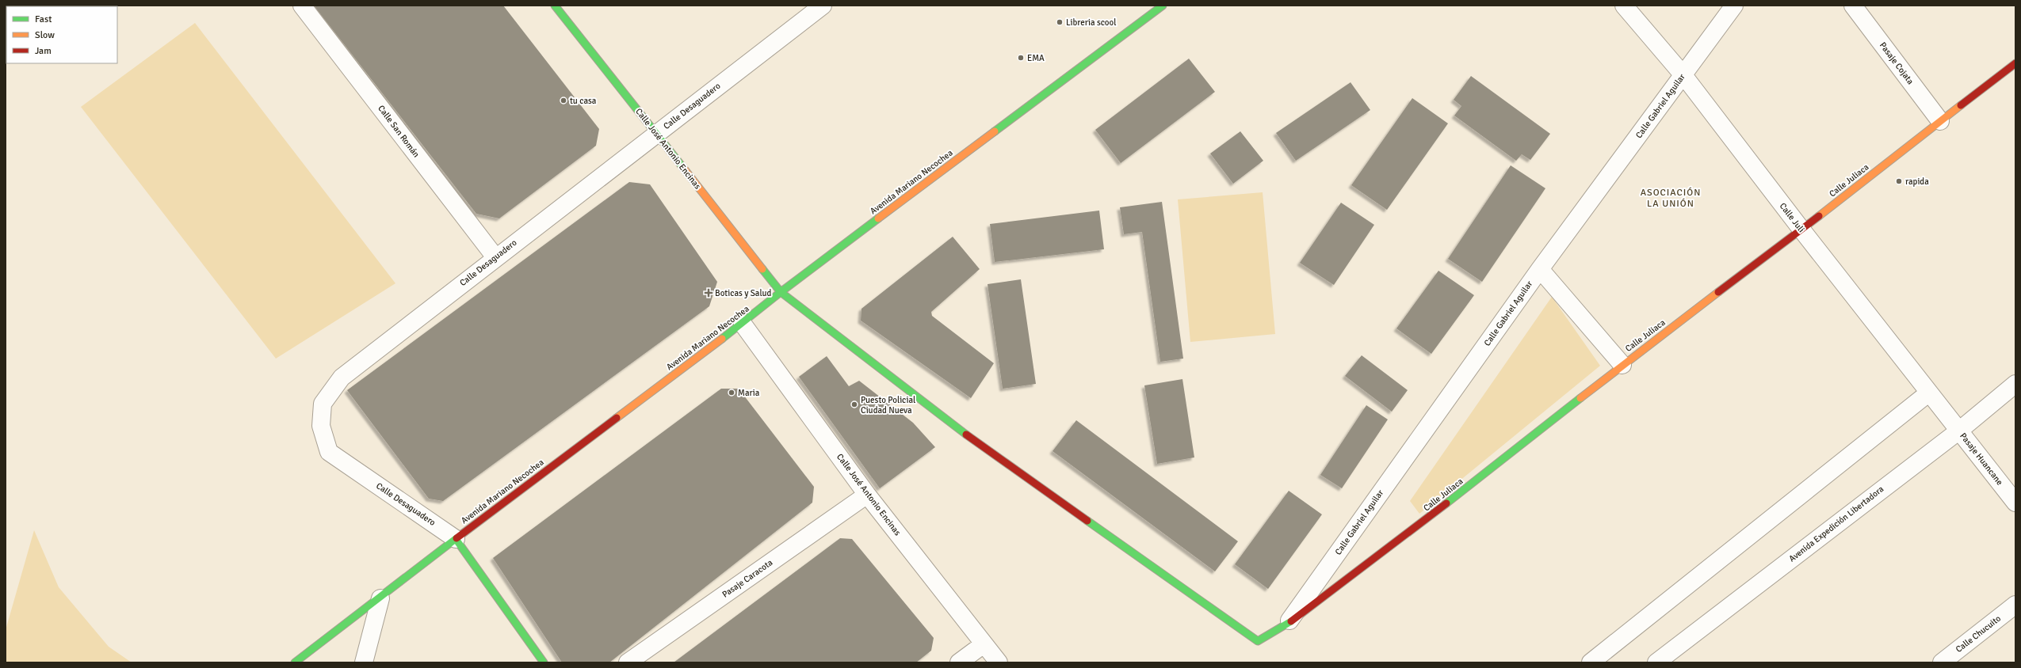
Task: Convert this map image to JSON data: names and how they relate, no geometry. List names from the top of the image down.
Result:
{
  "streets": {
    "street": [
      "Pasaje Cojata",
      "Calle Desaguadero",
      "Calle Gabriel Aguilar",
      "Calle San Román",
      "Calle José Antonio Encinas",
      "Calle Juliaca",
      "Avenida Mariano Necochea",
      "Calle Juli",
      "Pasaje Huancane",
      "Avenida Expedición Libertadora",
      "Pasaje Caracota",
      "Calle Chucuito"
    ]
  },
  "crossings": [
    ["Pasaje Cojata", "Calle Juliaca"],
    ["Calle Desaguadero", "Calle San Román"],
    ["Calle Desaguadero", "Calle José Antonio Encinas"],
    ["Calle Desaguadero", "Avenida Mariano Necochea"],
    ["Calle Gabriel Aguilar", "Calle José Antonio Encinas"],
    ["Calle Gabriel Aguilar", "Calle Juliaca"],
    ["Calle Gabriel Aguilar", "Calle Juli"],
    ["Calle José Antonio Encinas", "Calle Juliaca"],
    ["Calle José Antonio Encinas", "Avenida Mariano Necochea"],
    ["Calle José Antonio Encinas", "Pasaje Caracota"],
    ["Calle Juliaca", "Calle Juli"],
    ["Calle Juli", "Pasaje Huancane"],
    ["Calle Juli", "Avenida Expedición Libertadora"],
    ["Pasaje Huancane", "Avenida Expedición Libertadora"]
  ],
  "districts": ["ASOCIACIÓN LA UNIÓN"],
  "places": {
    "other": [
      "Libreria scool",
      "EMA",
      "tu casa",
      "rapida",
      "Maria",
      "Puesto Policial Ciudad Nueva"
    ],
    "health": ["Boticas y Salud"]
  },
  "legend": ["Fast", "Slow", "Jam"]
}
